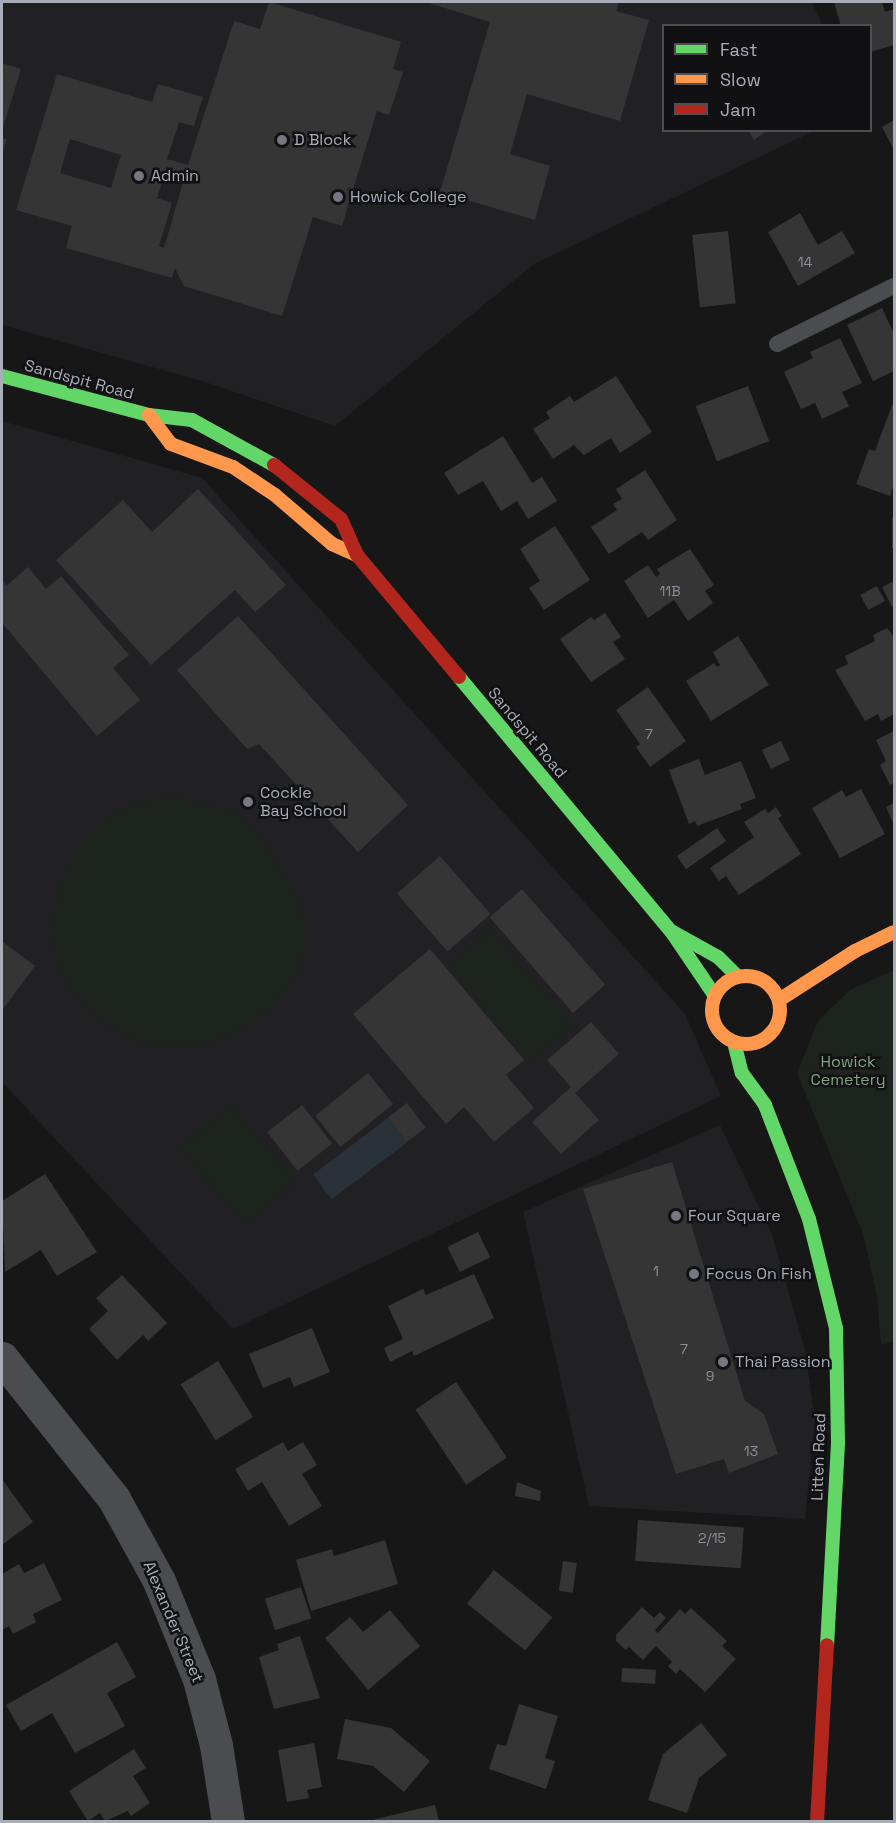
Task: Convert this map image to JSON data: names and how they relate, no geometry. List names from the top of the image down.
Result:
{
  "streets": {
    "main road": ["Sandspit Road", "Litten Road"],
    "street": ["Alexander Street"]
  },
  "crossings": [
    ["Sandspit Road", "Litten Road"]
  ],
  "parks": ["Howick Cemetery"],
  "places": [
    "D Block",
    "Admin",
    "Howick College",
    "Cockle Bay School",
    "Four Square",
    "Focus On Fish",
    "Thai Passion"
  ],
  "house_numbers": [
    "14",
    "11B",
    "7",
    "1",
    "7",
    "9",
    "13",
    "2/15"
  ],
  "legend": ["Fast", "Slow", "Jam"]
}
